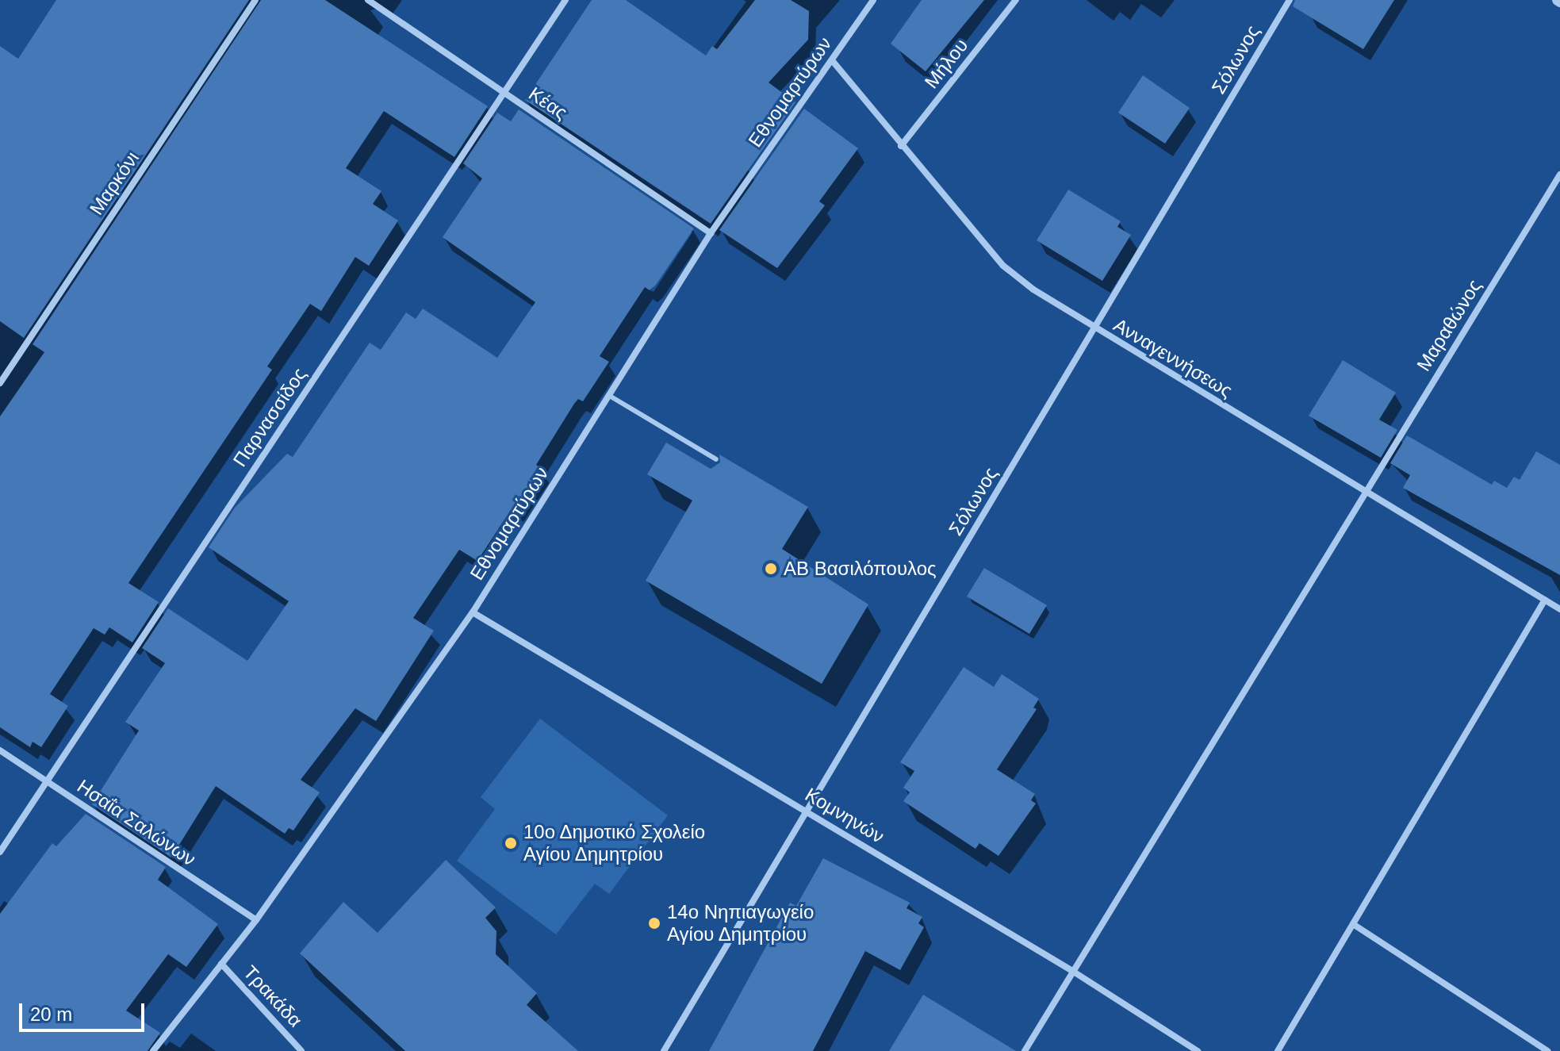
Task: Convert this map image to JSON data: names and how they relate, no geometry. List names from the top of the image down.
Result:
{
  "streets": {
    "street": [
      "Σόλωνος",
      "Μήλου",
      "Εθνομαρτύρων",
      "Κέας",
      "Μαρκόνι",
      "Μαραθώνος",
      "Ανναγεννήσεως",
      "Παρνασσίδος",
      "Κομνηνών",
      "Ησαΐα Σαλώνων",
      "Τρακάδα"
    ]
  },
  "crossings": [
    ["Σόλωνος", "Ανναγεννήσεως"],
    ["Σόλωνος", "Κομνηνών"],
    ["Μήλου", "Ανναγεννήσεως"],
    ["Εθνομαρτύρων", "Κέας"],
    ["Εθνομαρτύρων", "Ανναγεννήσεως"],
    ["Εθνομαρτύρων", "Κομνηνών"],
    ["Εθνομαρτύρων", "Ησαΐα Σαλώνων"],
    ["Εθνομαρτύρων", "Τρακάδα"],
    ["Κέας", "Παρνασσίδος"],
    ["Μαραθώνος", "Ανναγεννήσεως"],
    ["Μαραθώνος", "Κομνηνών"],
    ["Παρνασσίδος", "Ησαΐα Σαλώνων"]
  ],
  "places": ["ΑΒ Βασιλόπουλος", "10ο Δημοτικό Σχολείο Αγίου Δημητρίου", "14ο Νηπιαγωγείο Αγίου Δημητρίου"],
  "scale_bar": "20 m"
}
